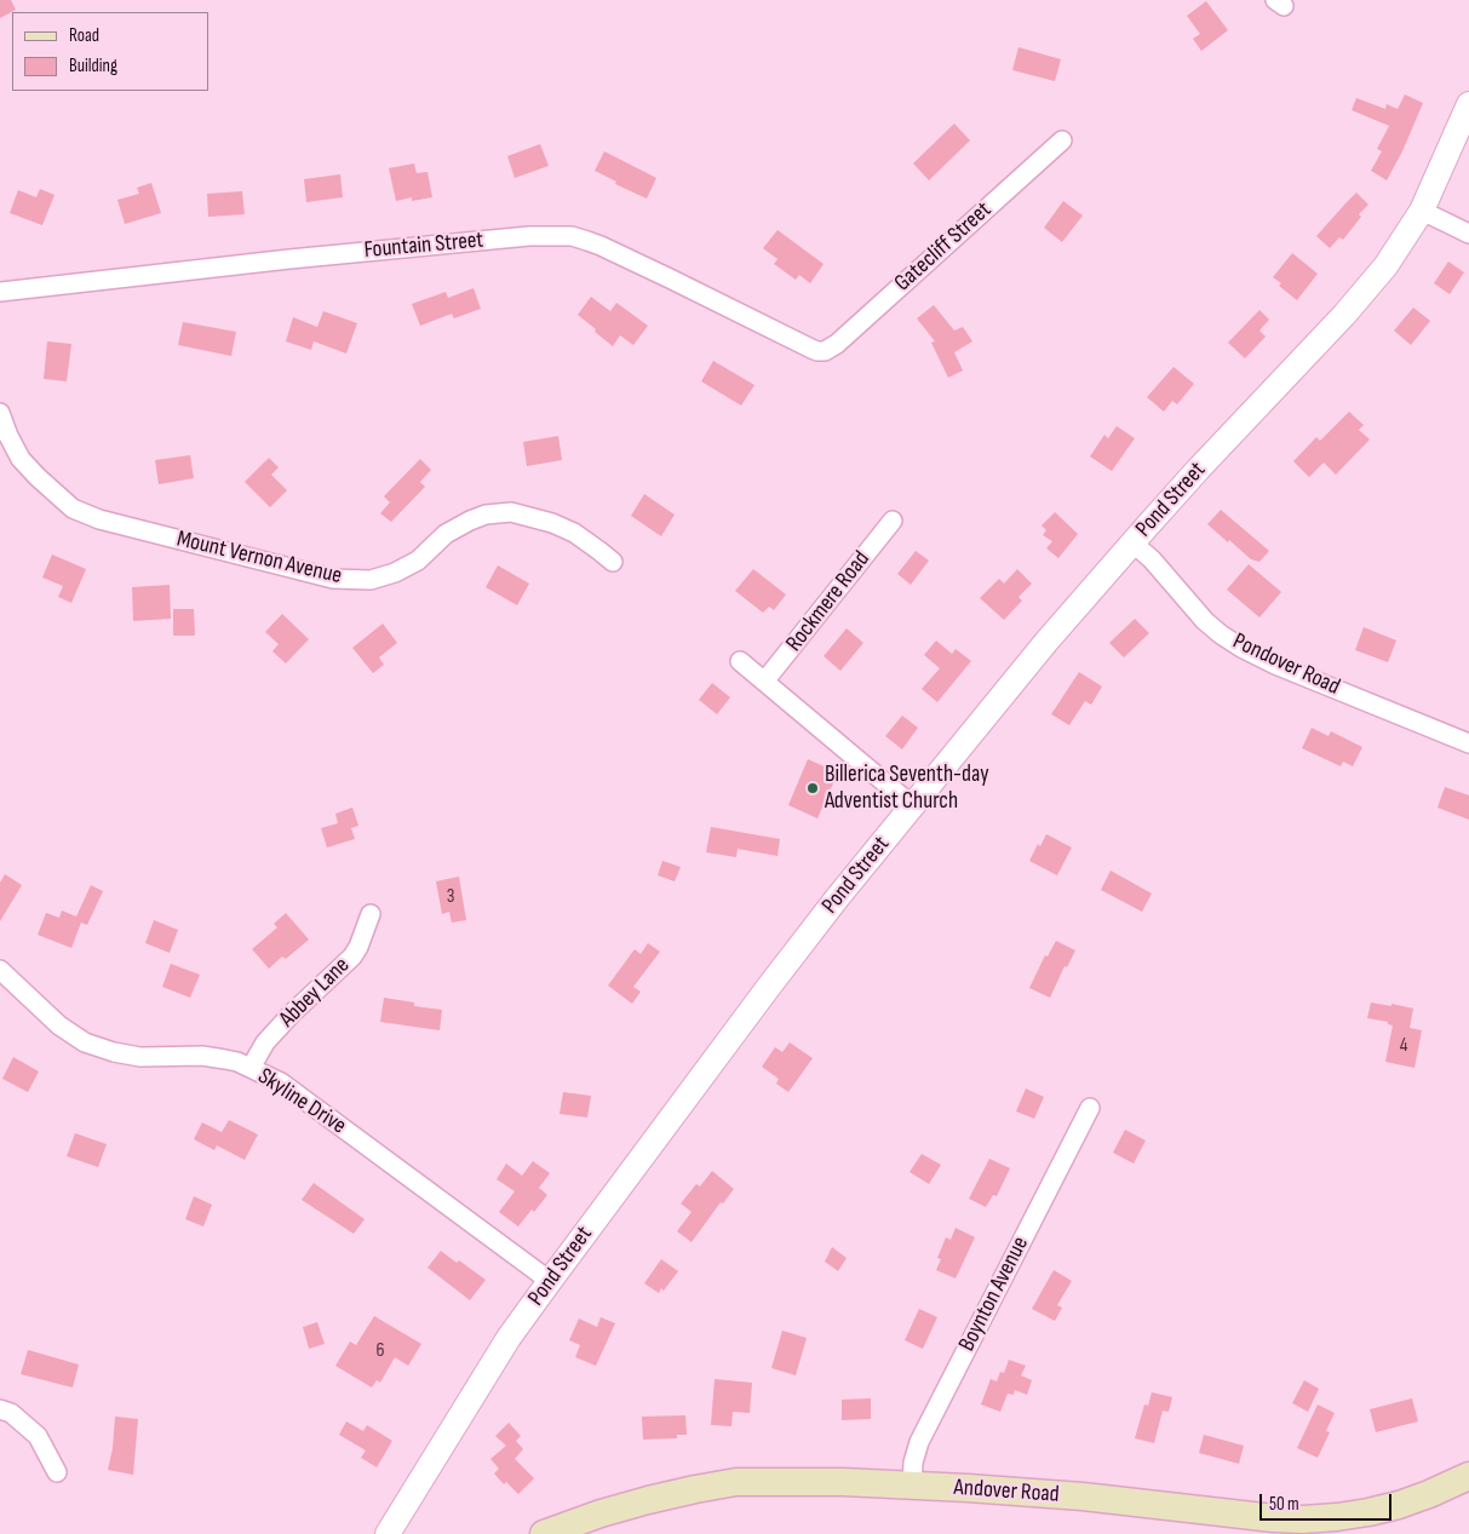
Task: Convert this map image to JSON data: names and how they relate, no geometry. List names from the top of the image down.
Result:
{
  "streets": {
    "main road": ["Andover Road"],
    "street": [
      "Fountain Street",
      "Gatecliff Street",
      "Pond Street",
      "Mount Vernon Avenue",
      "Rockmere Road",
      "Pondover Road",
      "Abbey Lane",
      "Skyline Drive",
      "Boynton Avenue"
    ]
  },
  "crossings": [
    ["Fountain Street", "Gatecliff Street"],
    ["Pond Street", "Pondover Road"],
    ["Pond Street", "Skyline Drive"],
    ["Abbey Lane", "Skyline Drive"],
    ["Boynton Avenue", "Andover Road"]
  ],
  "places": ["Billerica Seventh-day Adventist Church"],
  "house_numbers": ["3", "4", "6"],
  "legend": ["Road", "Building"],
  "scale_bar": "50 m"
}
